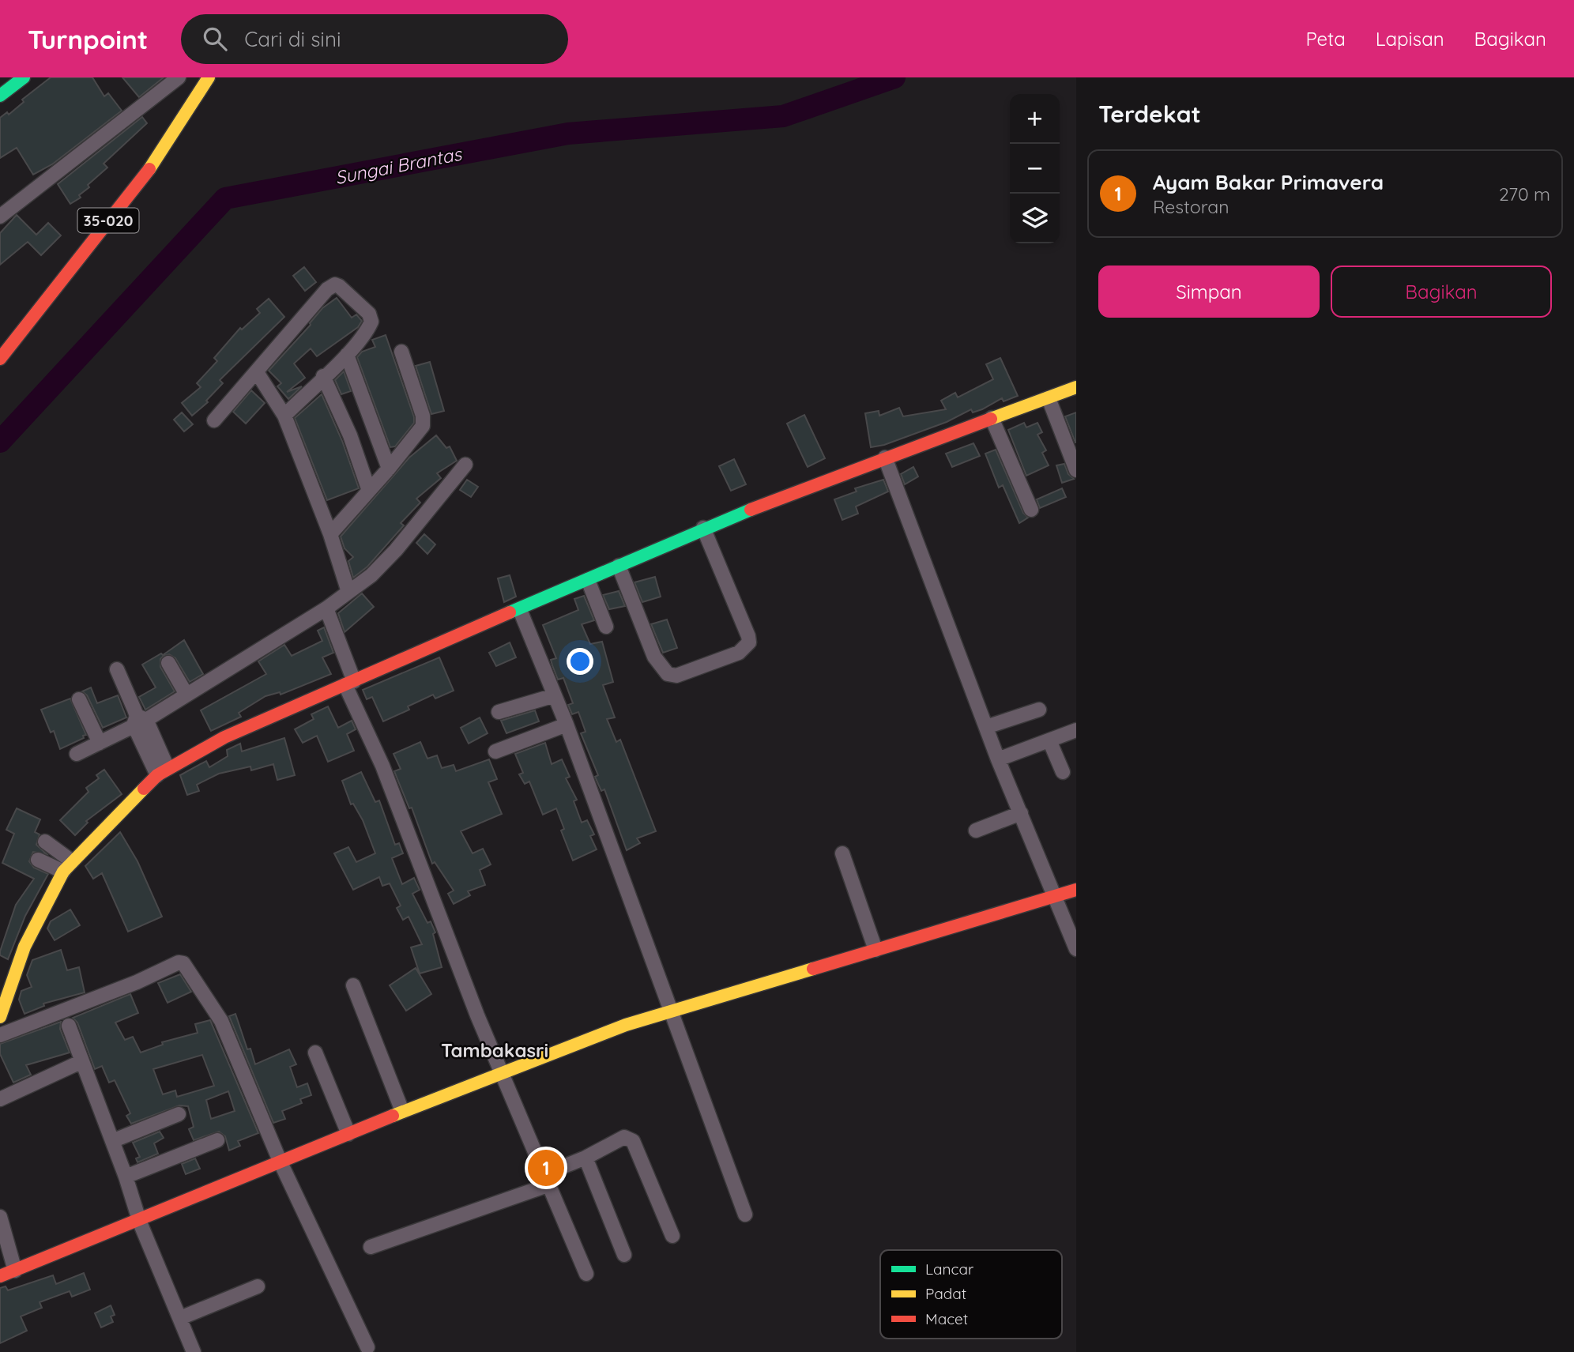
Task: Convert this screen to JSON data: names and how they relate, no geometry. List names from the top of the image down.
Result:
{
  "streets": {
    "street": ["35-020"]
  },
  "districts": ["Tambakasri"],
  "water": ["Sungai Brantas"],
  "legend": ["Lancar", "Padat", "Macet"],
  "page": {
    "header": "Turnpoint",
    "search": "Cari di sini",
    "nav": ["Peta", "Lapisan", "Bagikan"],
    "heading": "Terdekat",
    "map_buttons": ["+", "−"],
    "list": [
      {
        "mark": "1",
        "name": "Ayam Bakar Primavera",
        "note": "Restoran",
        "value": "270 m"
      }
    ],
    "buttons": ["Simpan", "Bagikan"],
    "pins": "1"
  }
}
